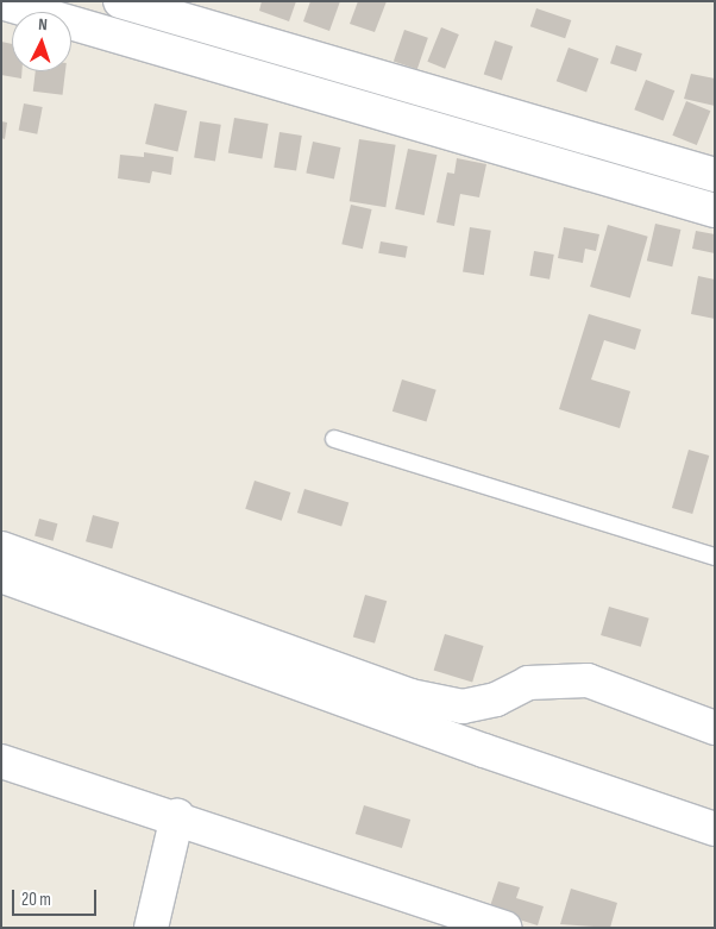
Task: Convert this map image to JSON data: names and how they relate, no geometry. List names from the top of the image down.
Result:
{
  "scale_bar": "20 m",
  "north": "top"
}
